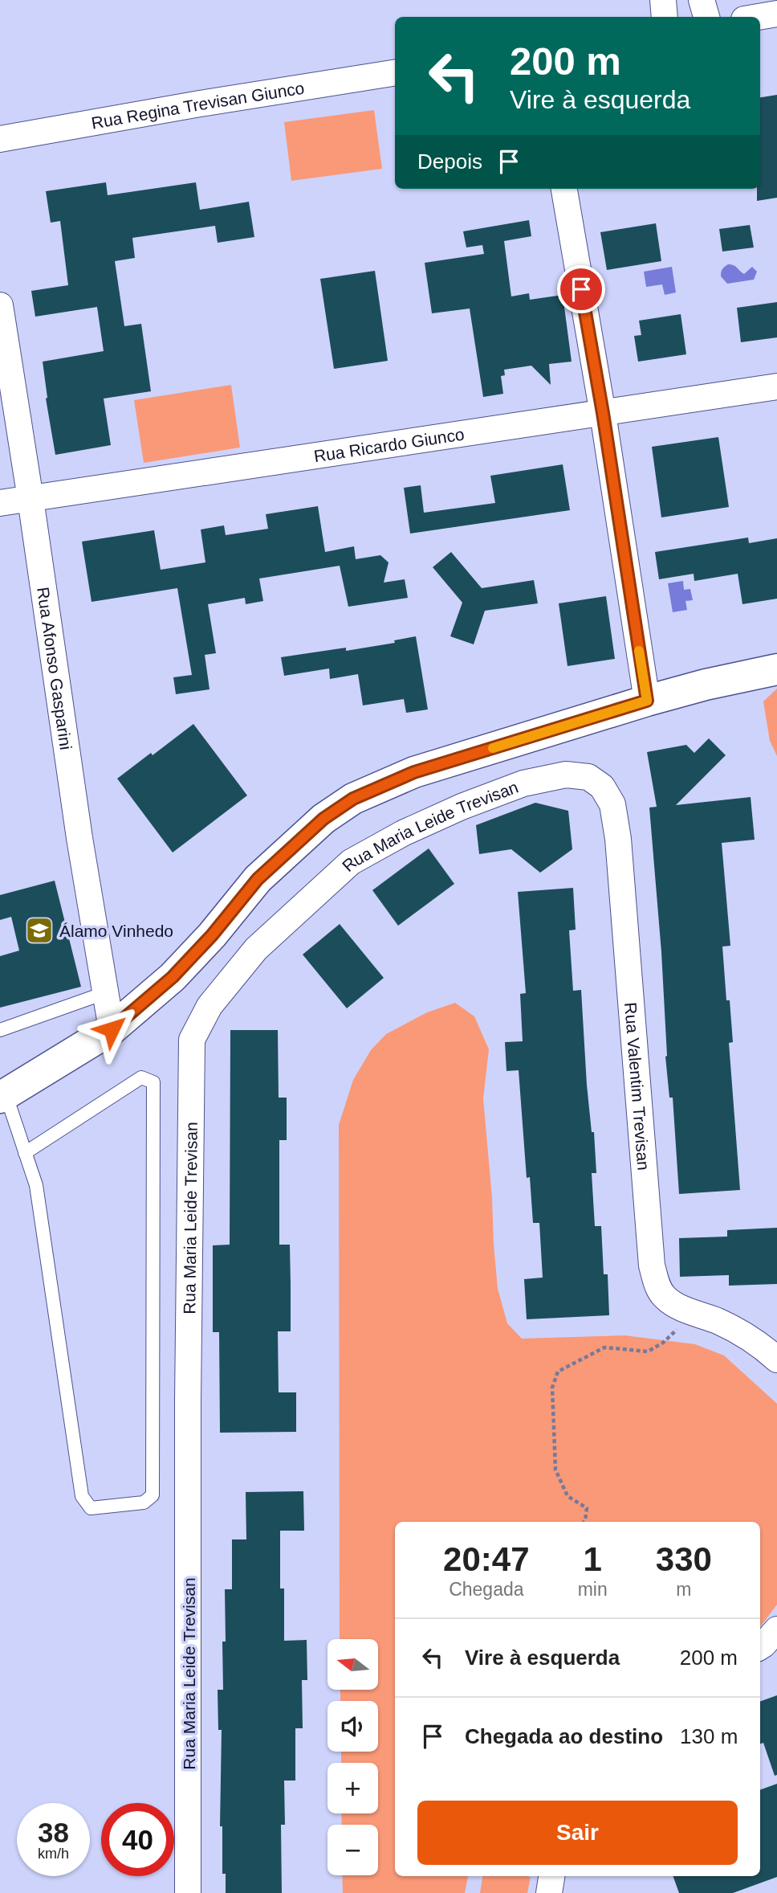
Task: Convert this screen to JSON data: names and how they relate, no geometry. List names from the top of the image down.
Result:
{
  "streets": {
    "street": [
      "Rua Regina Trevisan Giunco",
      "Rua Ricardo Giunco",
      "Rua Afonso Gasparini",
      "Rua Maria Leide Trevisan",
      "Rua Valentim Trevisan"
    ]
  },
  "crossings": [
    ["Rua Ricardo Giunco", "Rua Afonso Gasparini"],
    ["Rua Maria Leide Trevisan", "Rua Valentim Trevisan"]
  ],
  "places": {
    "school or university": ["Álamo Vinhedo"]
  },
  "north": "left",
  "page": {
    "turn": ["200 m", "Vire à esquerda"],
    "then": "Depois",
    "eta": [
      "20:47",
      "Chegada",
      "1",
      "min",
      "330",
      "m"
    ],
    "list": [
      {
        "name": "Vire à esquerda",
        "value": "200 m"
      },
      {
        "name": "Chegada ao destino",
        "value": "130 m"
      }
    ],
    "map_buttons": ["+", "−"],
    "buttons": "Sair",
    "speed": "38 km/h",
    "limit": "40"
  }
}
